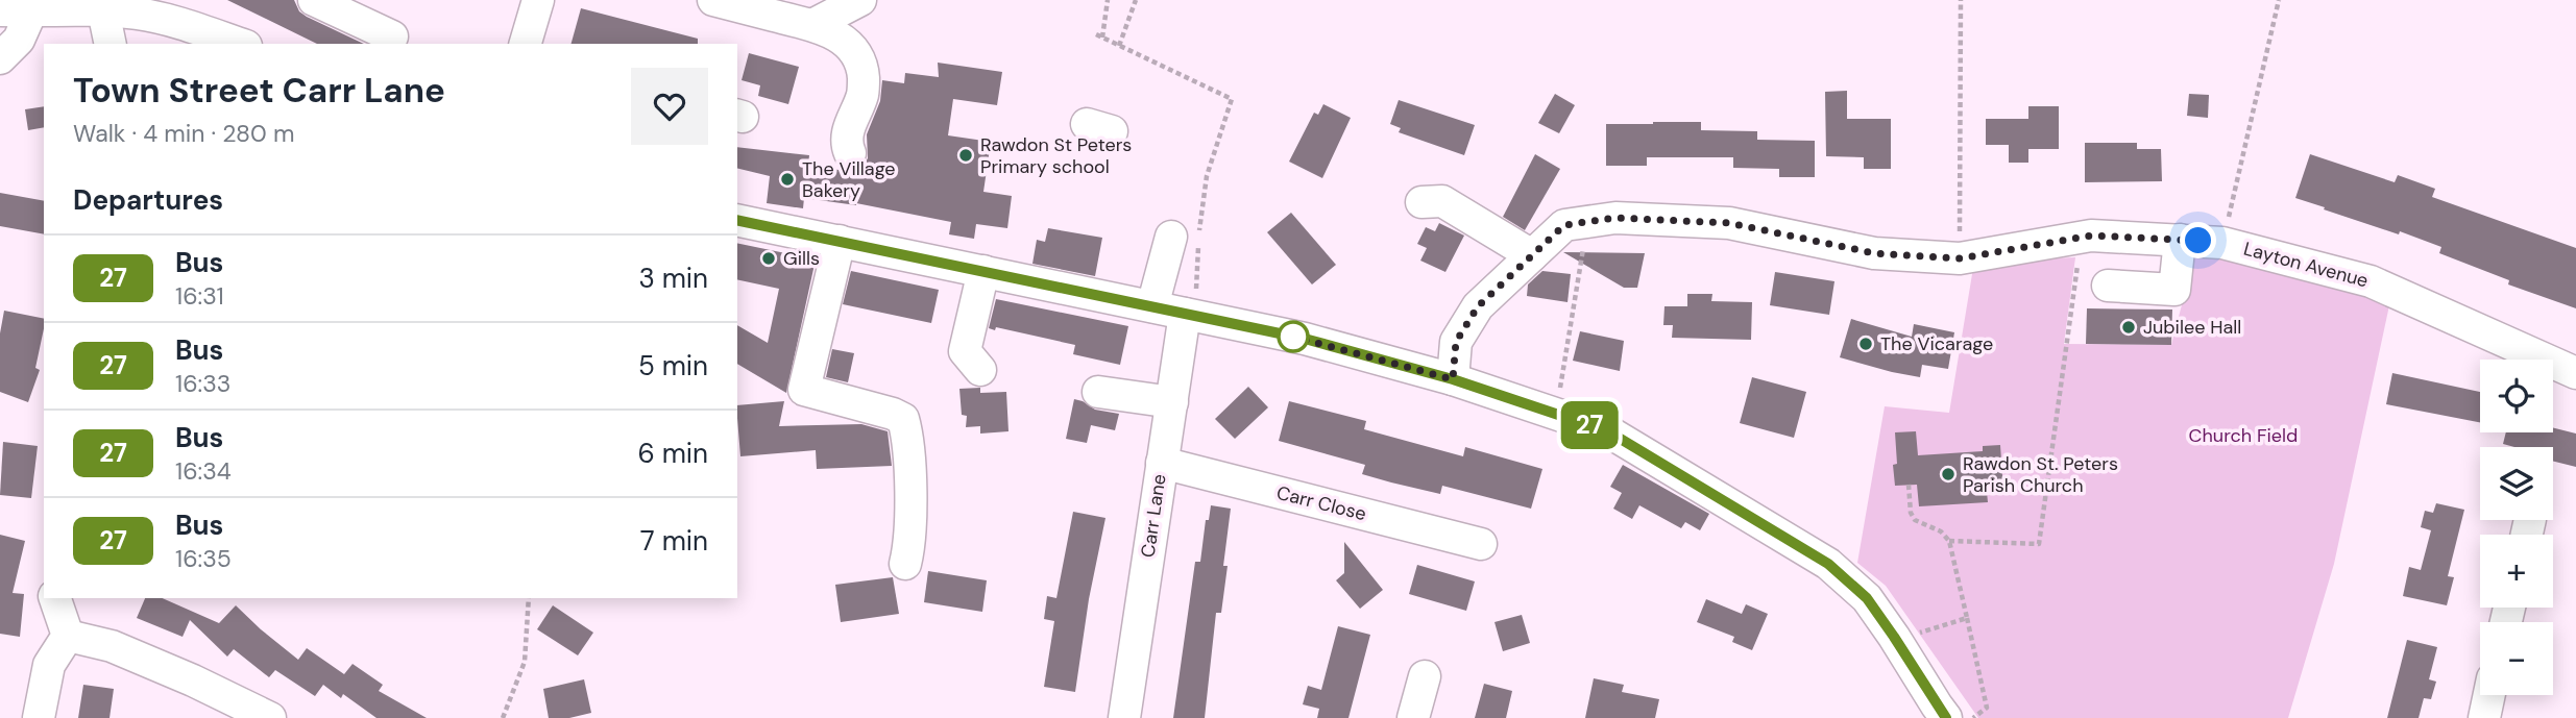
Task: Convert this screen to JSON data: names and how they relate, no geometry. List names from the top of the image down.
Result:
{
  "streets": {
    "street": ["Layton Avenue", "Carr Close", "Carr Lane"]
  },
  "crossings": [
    ["Carr Close", "Carr Lane"]
  ],
  "parks": ["Church Field"],
  "places": [
    "Rawdon St Peters Primary school",
    "The Village Bakery",
    "Gills",
    "Jubilee Hall",
    "The Vicarage",
    "Rawdon St. Peters Parish Church"
  ],
  "lines": ["bus line 27"],
  "page": {
    "on_map": "27",
    "heading": [
      ["Town Street Carr Lane", "Walk · 4 min · 280 m"],
      "Departures"
    ],
    "list": [
      {
        "mark": "27",
        "name": "Bus",
        "note": "16:31",
        "value": "3 min"
      },
      {
        "mark": "27",
        "name": "Bus",
        "note": "16:33",
        "value": "5 min"
      },
      {
        "mark": "27",
        "name": "Bus",
        "note": "16:34",
        "value": "6 min"
      },
      {
        "mark": "27",
        "name": "Bus",
        "note": "16:35",
        "value": "7 min"
      }
    ],
    "map_buttons": ["+", "−"]
  }
}
